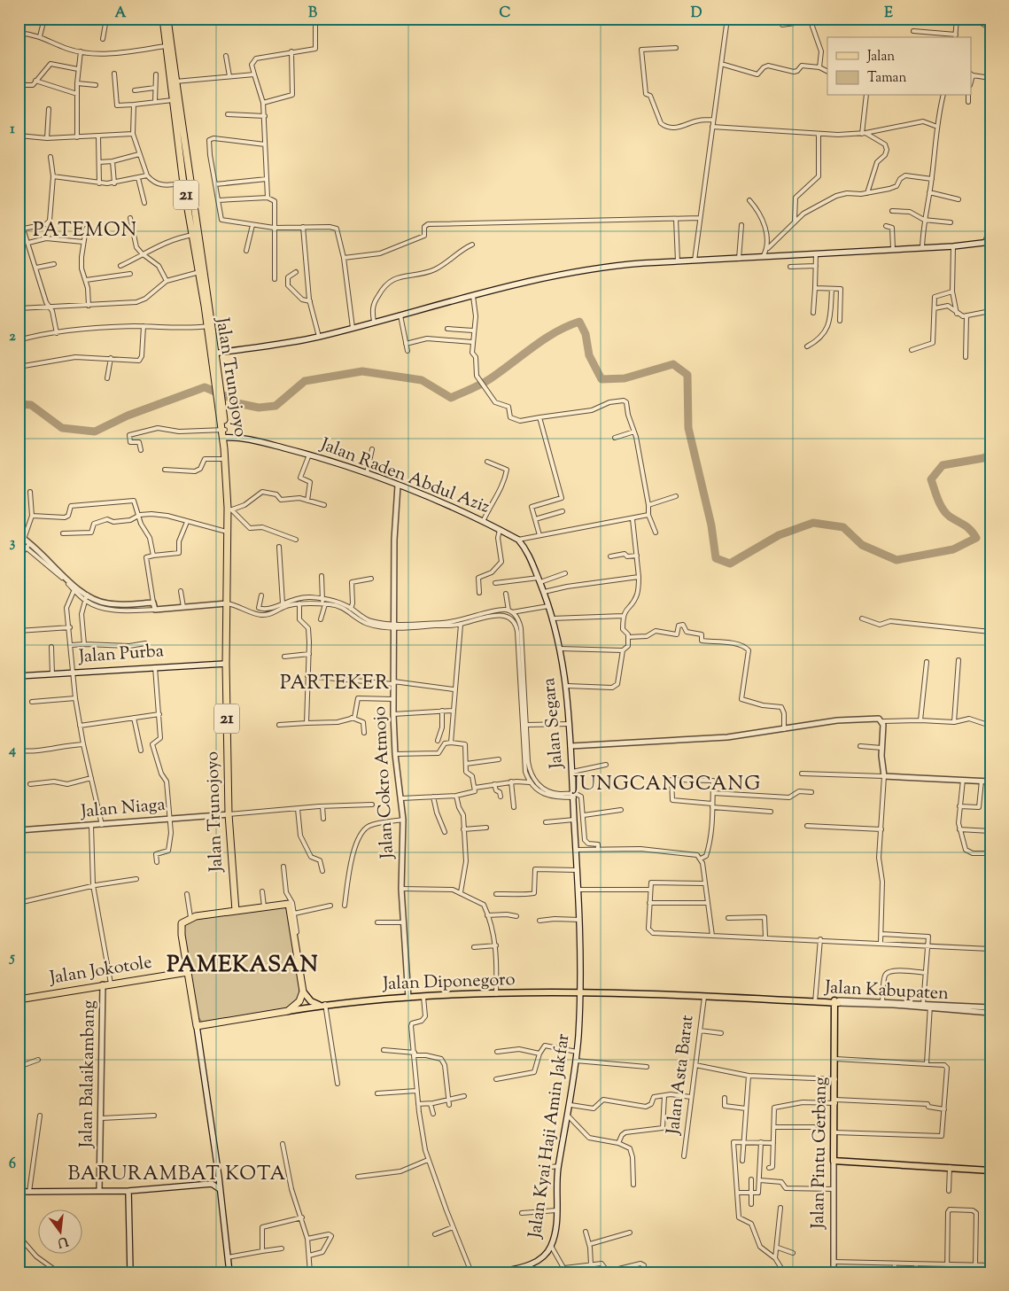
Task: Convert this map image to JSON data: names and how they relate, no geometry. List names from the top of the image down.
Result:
{
  "streets": {
    "highway": ["21", "Jalan Trunojoyo", "Jalan Jokotole"],
    "main road": [
      "Jalan Raden Abdul Aziz",
      "Jalan Purba",
      "Jalan Segara",
      "Jalan Diponegoro",
      "Jalan Kabupaten",
      "Jalan Kyai Haji Amin Jakfar",
      "Jalan Pintu Gerbang"
    ],
    "street": [
      "Jalan Cokro Atmojo",
      "Jalan Niaga",
      "Jalan Balaikambang",
      "Jalan Asta Barat"
    ]
  },
  "crossings": [
    ["21", "Jalan Trunojoyo"],
    ["Jalan Trunojoyo", "Jalan Raden Abdul Aziz"],
    ["Jalan Trunojoyo", "Jalan Purba"],
    ["Jalan Trunojoyo", "Jalan Niaga"],
    ["Jalan Raden Abdul Aziz", "Jalan Segara"],
    ["Jalan Raden Abdul Aziz", "Jalan Cokro Atmojo"],
    ["Jalan Segara", "Jalan Diponegoro"],
    ["Jalan Segara", "Jalan Kabupaten"],
    ["Jalan Segara", "Jalan Kyai Haji Amin Jakfar"],
    ["Jalan Cokro Atmojo", "Jalan Diponegoro"],
    ["Jalan Jokotole", "Jalan Balaikambang"],
    ["Jalan Diponegoro", "Jalan Kabupaten"],
    ["Jalan Diponegoro", "Jalan Kyai Haji Amin Jakfar"],
    ["Jalan Kabupaten", "Jalan Asta Barat"],
    ["Jalan Kabupaten", "Jalan Kyai Haji Amin Jakfar"],
    ["Jalan Kabupaten", "Jalan Pintu Gerbang"]
  ],
  "districts": [
    "PATEMON",
    "PARTEKER",
    "JUNGCANGCANG",
    "PAMEKASAN",
    "BARURAMBAT KOTA"
  ],
  "legend": ["Jalan", "Taman"],
  "north": "bottom",
  "grid": {
    "columns": [
      "A",
      "B",
      "C",
      "D",
      "E"
    ],
    "rows": [
      "1",
      "2",
      "3",
      "4",
      "5",
      "6"
    ]
  }
}
